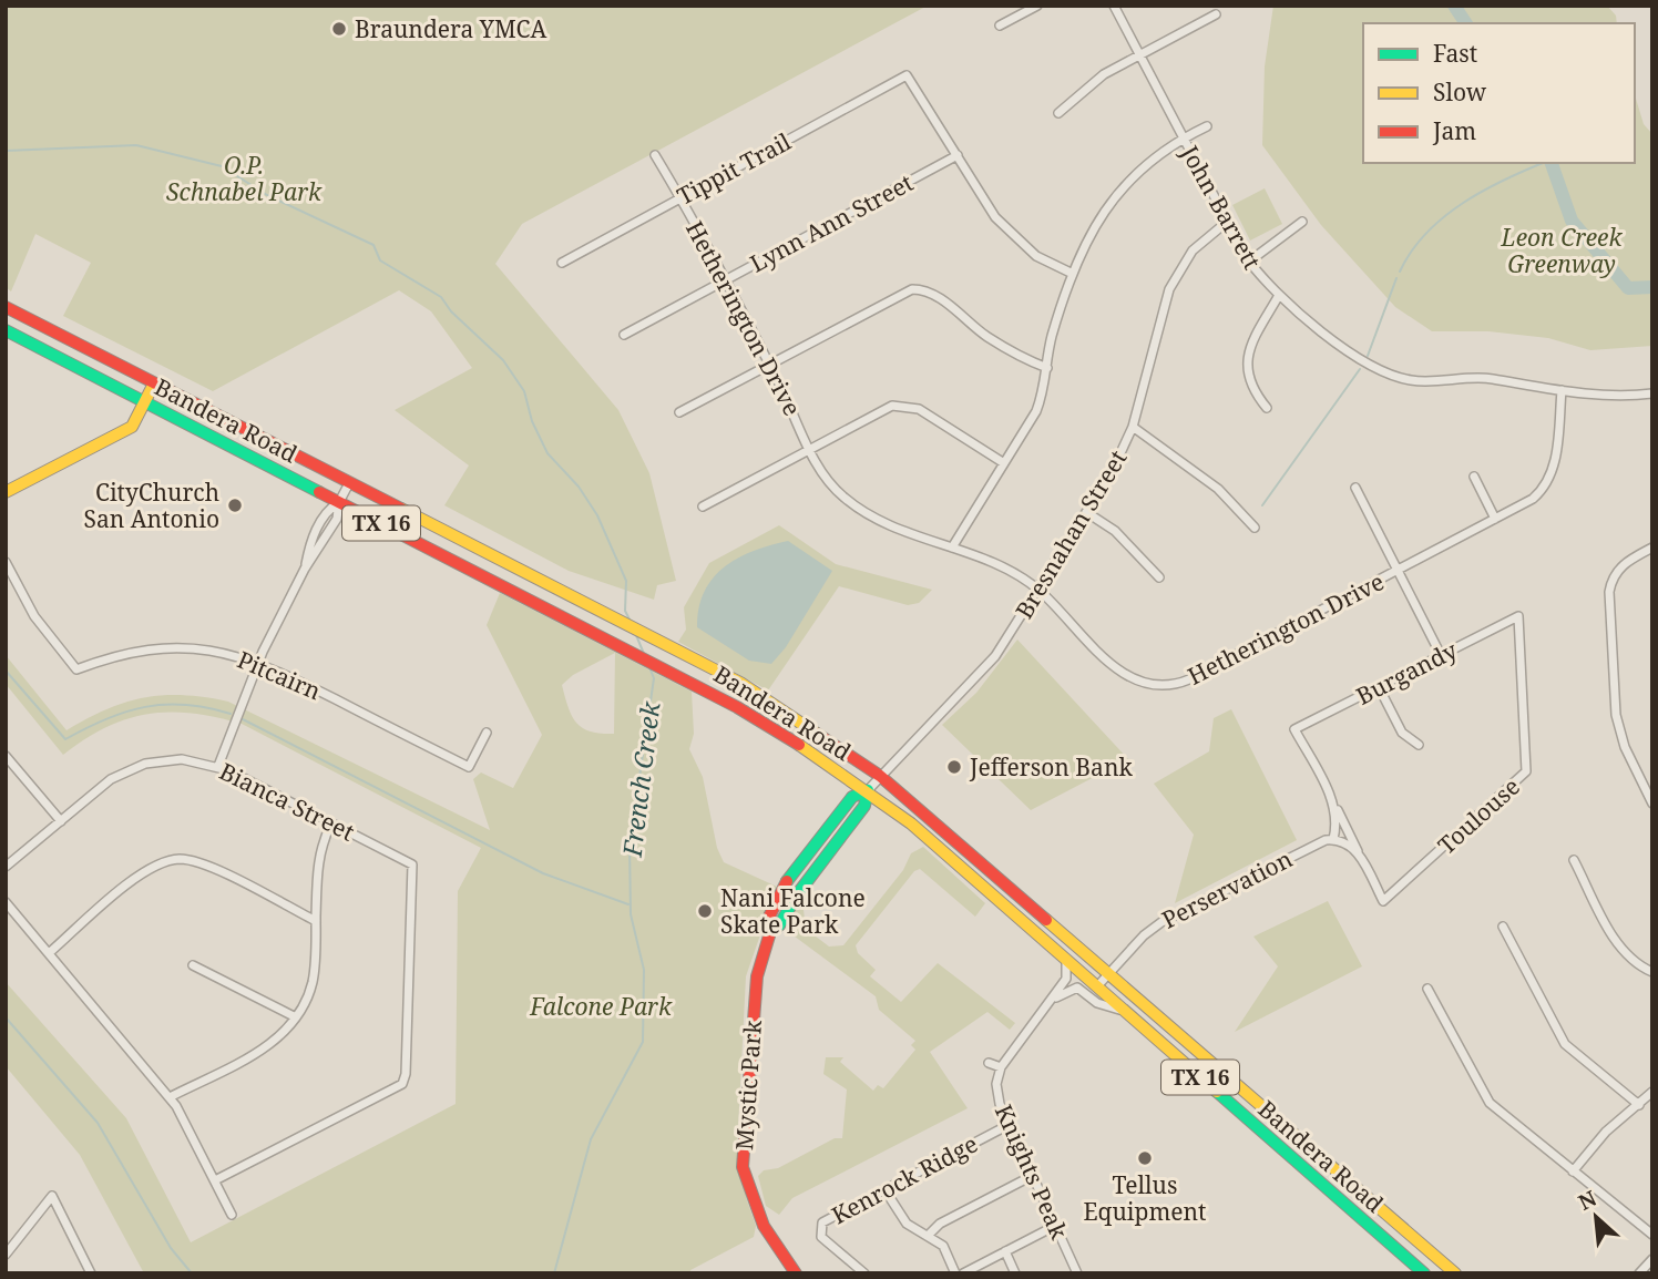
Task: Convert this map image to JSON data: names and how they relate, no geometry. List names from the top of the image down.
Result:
{
  "streets": {
    "main road": ["Bandera Road", "TX 16", "Mystic Park"],
    "street": [
      "Tippit Trail",
      "John Barrett",
      "Lynn Ann Street",
      "Hetherington Drive",
      "Bresnahan Street",
      "Burgandy",
      "Pitcairn",
      "Bianca Street",
      "Toulouse",
      "Perservation",
      "Knights Peak",
      "Kenrock Ridge"
    ]
  },
  "crossings": [
    ["Tippit Trail", "Lynn Ann Street"],
    ["Tippit Trail", "Hetherington Drive"],
    ["John Barrett", "Hetherington Drive"],
    ["John Barrett", "Bresnahan Street"],
    ["Lynn Ann Street", "Hetherington Drive"],
    ["Hetherington Drive", "Bresnahan Street"],
    ["Bandera Road", "Bresnahan Street"],
    ["Bandera Road", "Perservation"],
    ["Bandera Road", "Mystic Park"],
    ["Bresnahan Street", "Mystic Park"],
    ["Burgandy", "Toulouse"],
    ["Knights Peak", "Kenrock Ridge"]
  ],
  "water": ["French Creek"],
  "parks": ["O.P. Schnabel Park", "Leon Creek Greenway", "Falcone Park"],
  "places": [
    "Braundera YMCA",
    "CityChurch San Antonio",
    "Jefferson Bank",
    "Nani Falcone Skate Park",
    "Tellus Equipment"
  ],
  "legend": ["Fast", "Slow", "Jam"],
  "north": "top left"
}
